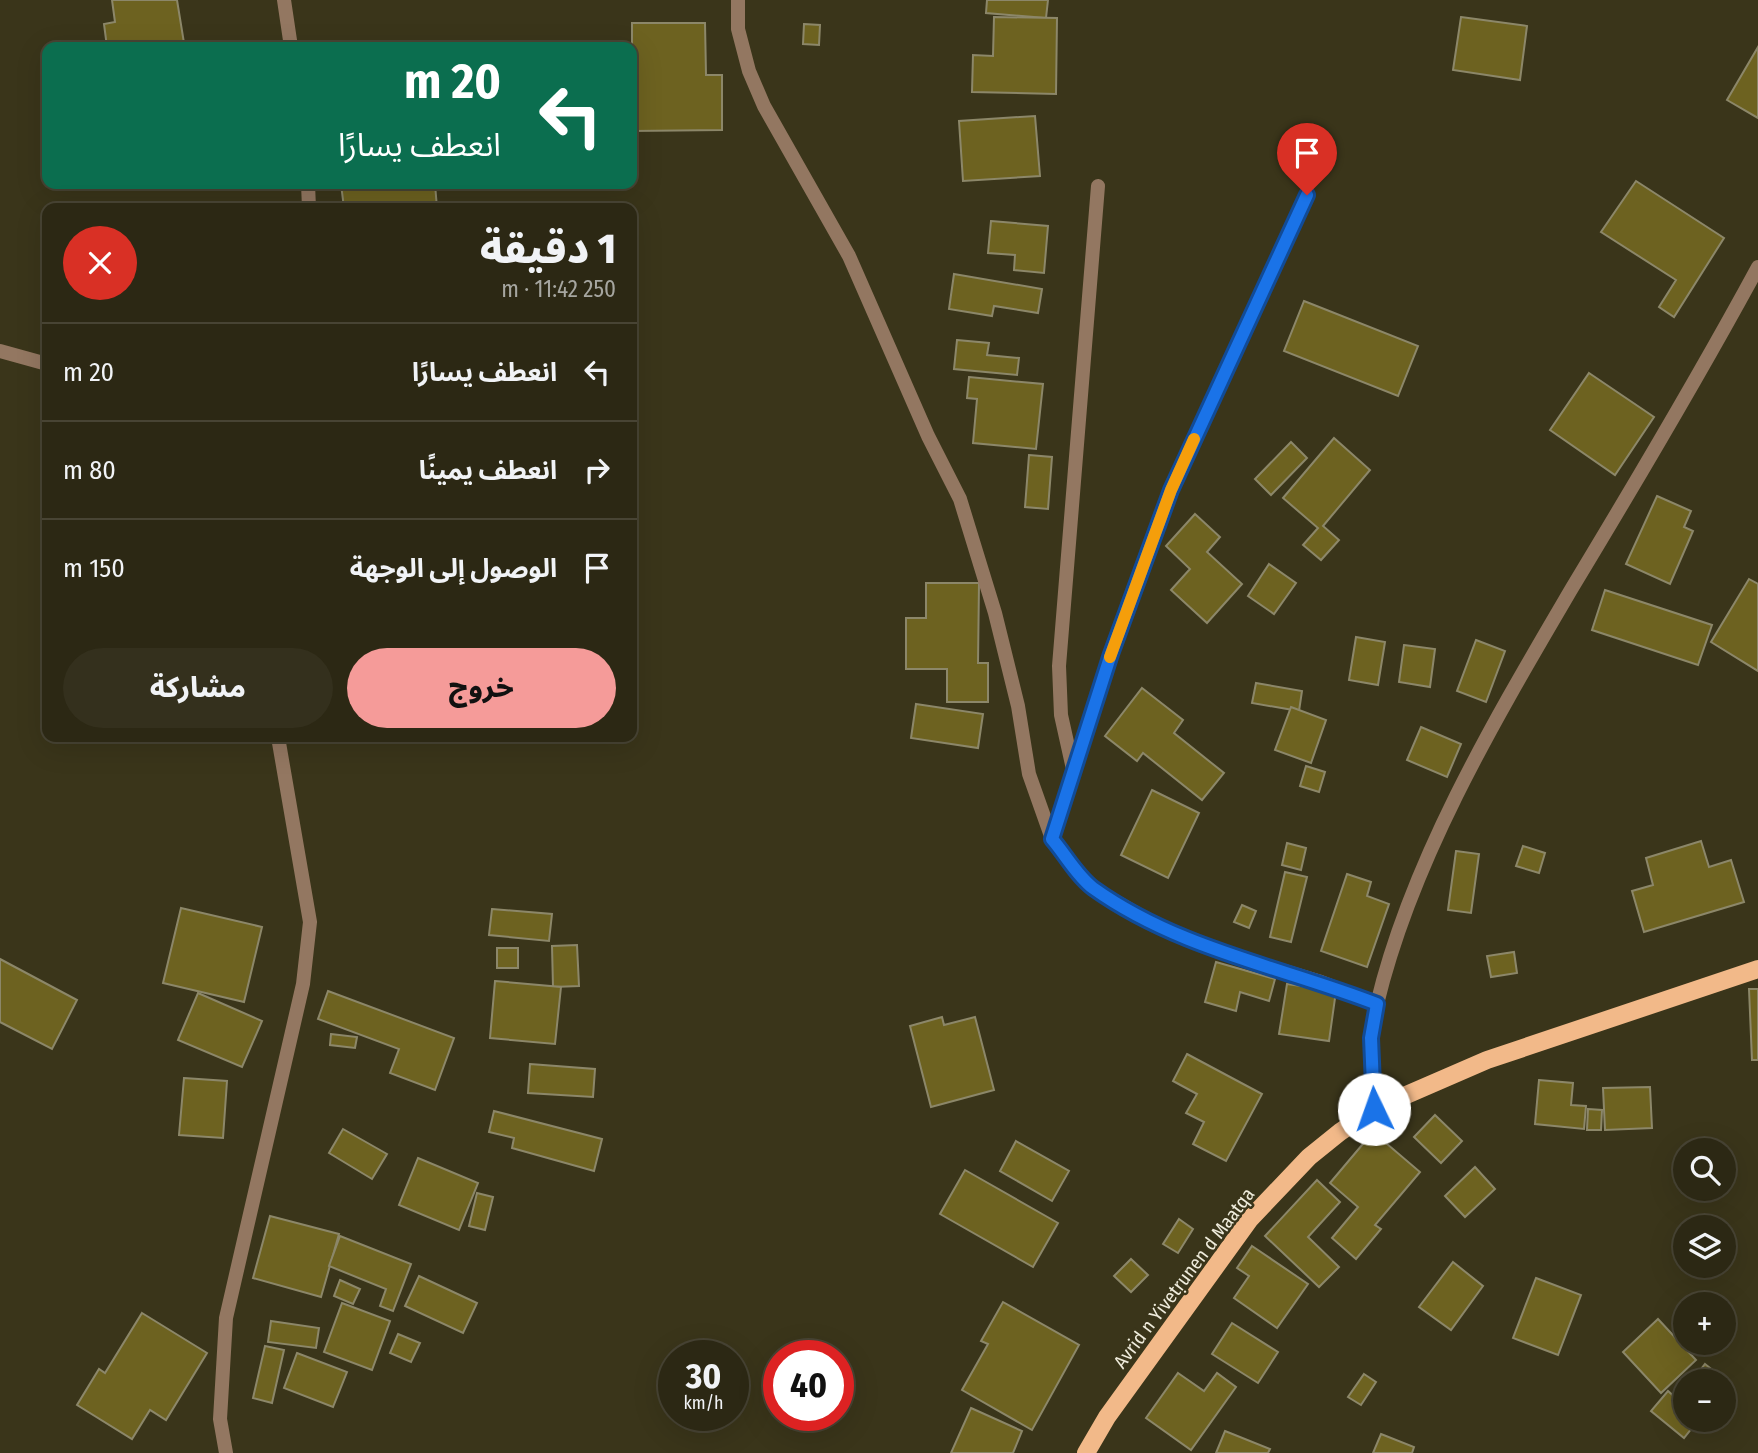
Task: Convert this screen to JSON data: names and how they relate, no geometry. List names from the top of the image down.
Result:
{
  "streets": {
    "main road": ["Avrid n Yivetṛunen d Maatqa"]
  },
  "page": {
    "turn": ["20 m", "انعطف يسارًا"],
    "heading": ["1 دقيقة", "250 m · 11:42"],
    "list": [
      {
        "name": "انعطف يسارًا",
        "value": "20 m"
      },
      {
        "name": "انعطف يمينًا",
        "value": "80 m"
      },
      {
        "name": "الوصول إلى الوجهة",
        "value": "150 m"
      }
    ],
    "buttons": ["خروج", "مشاركة"],
    "map_buttons": ["+", "−"],
    "speed": "30 km/h",
    "limit": "40"
  }
}
